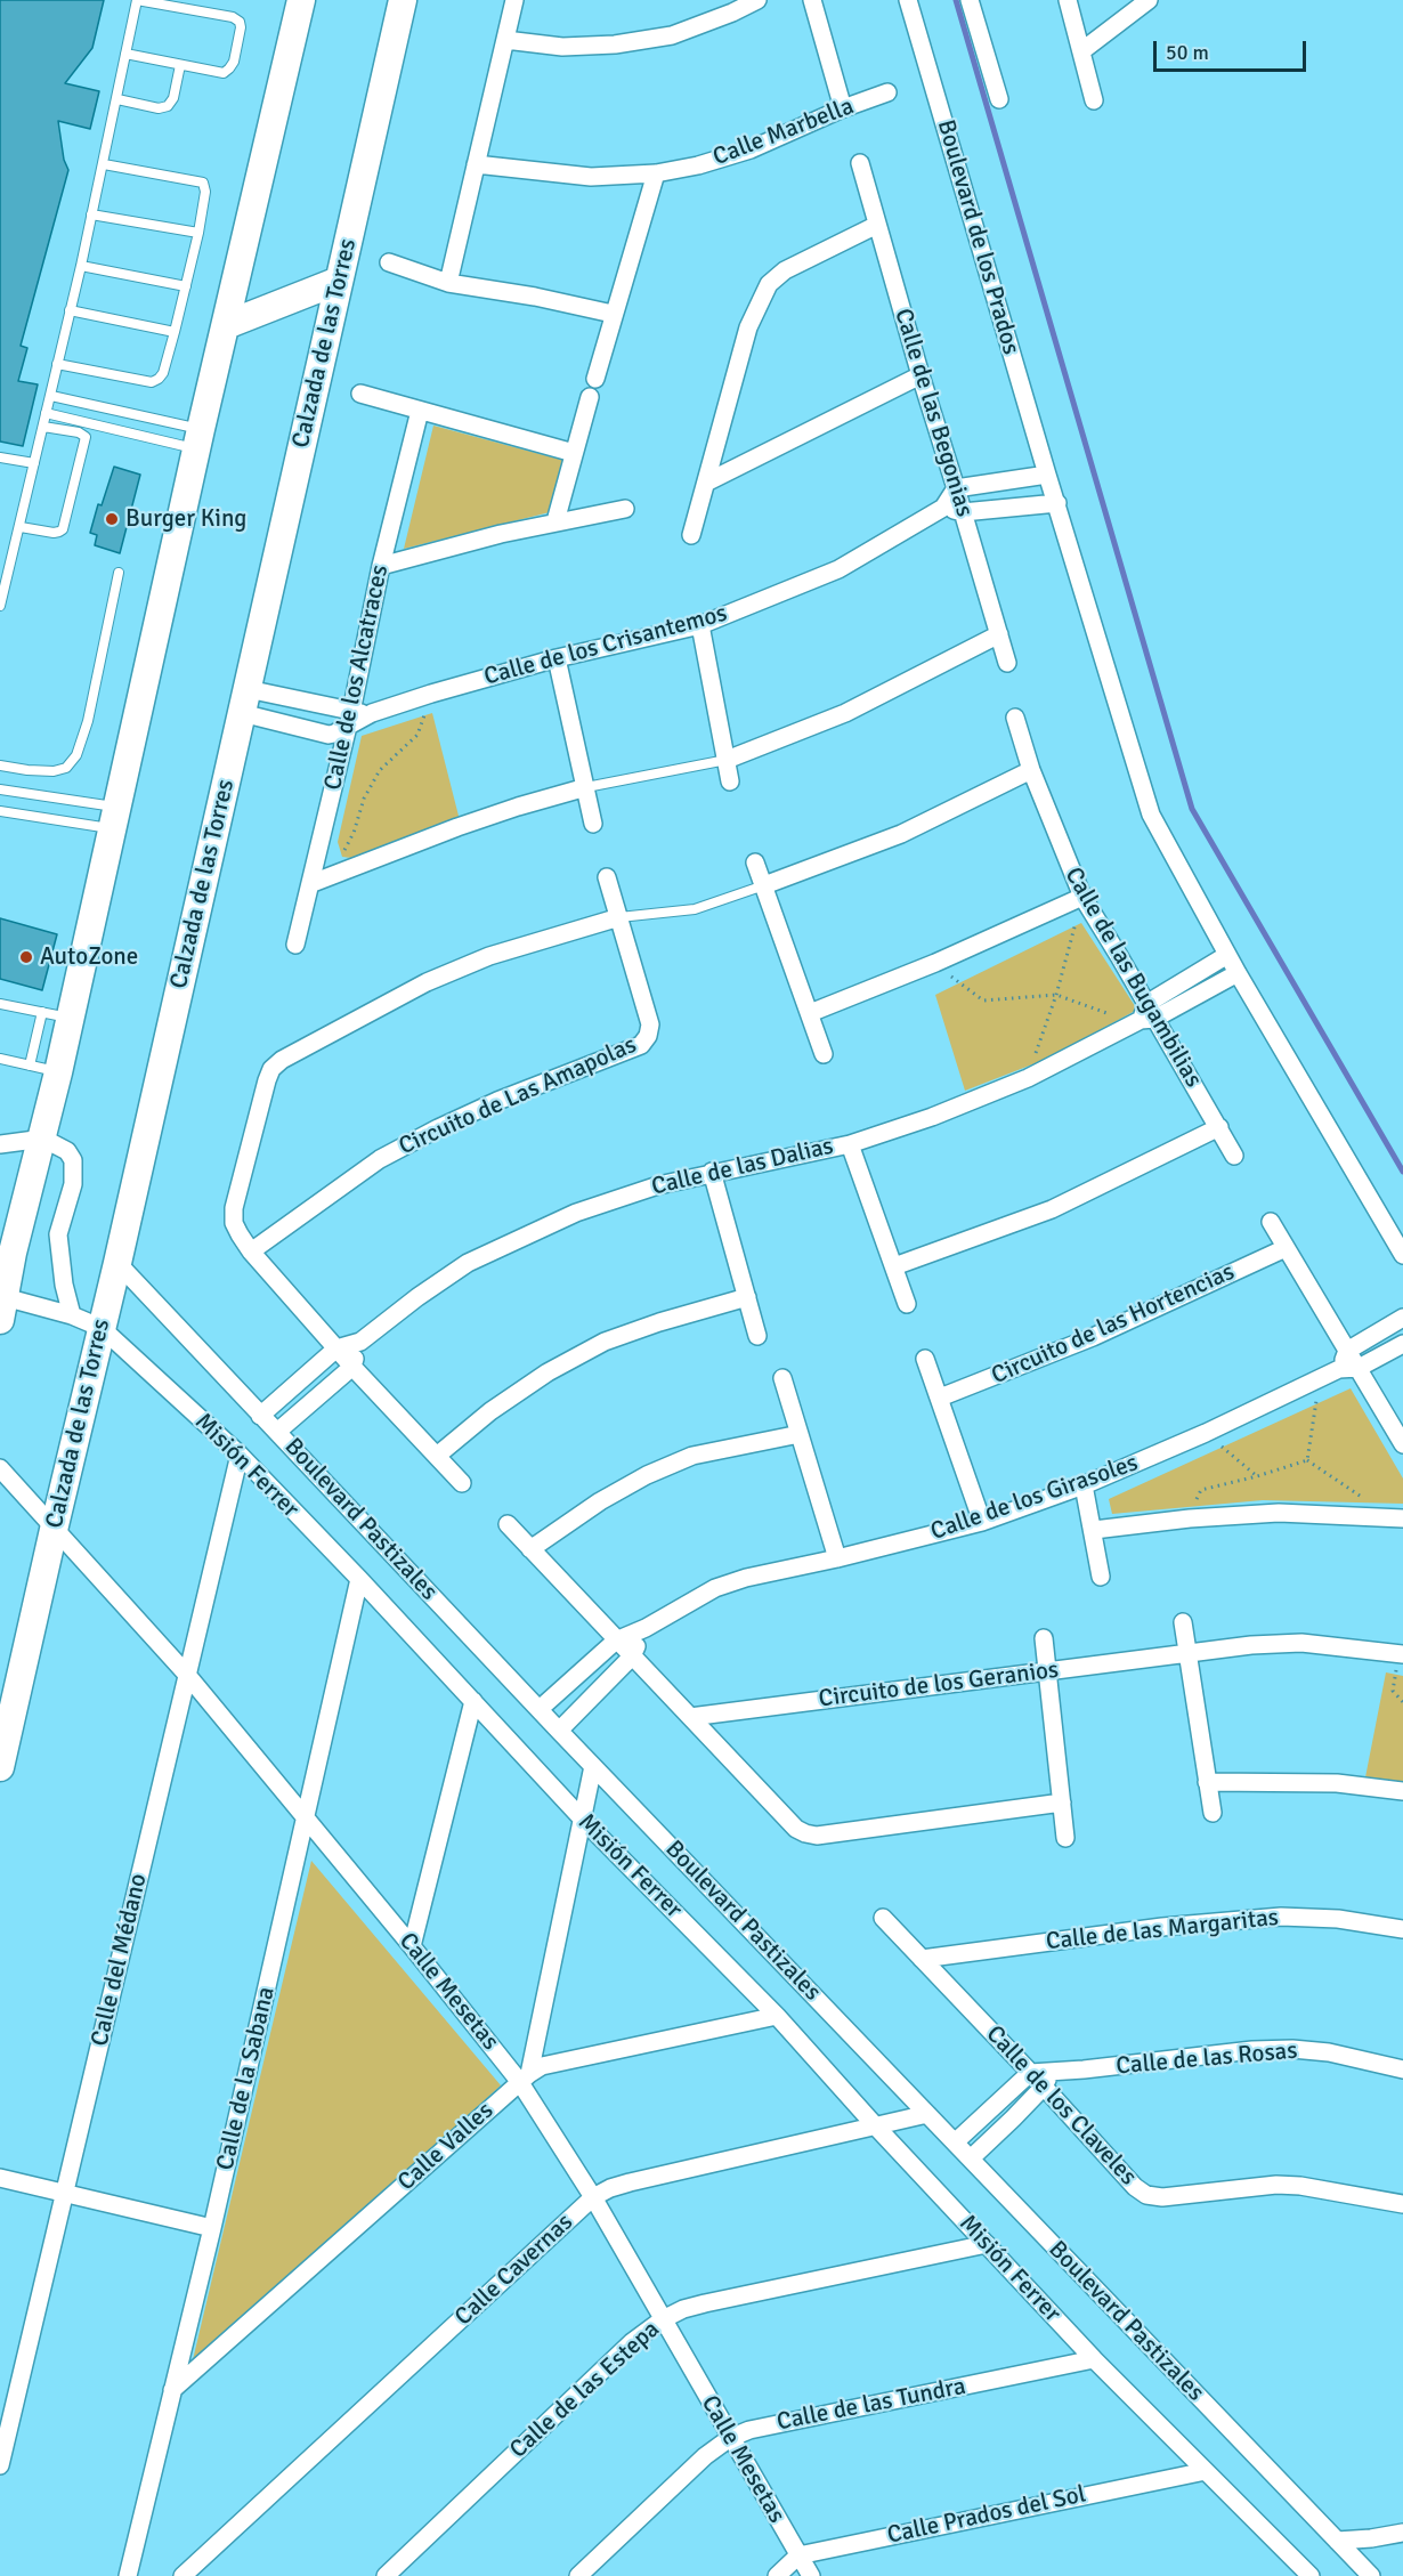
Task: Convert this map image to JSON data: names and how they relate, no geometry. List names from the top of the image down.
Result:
{
  "streets": {
    "main road": ["Calzada de las Torres"],
    "street": [
      "Calle Marbella",
      "Boulevard de los Prados",
      "Calle de las Begonias",
      "Calle de los Crisantemos",
      "Calle de los Alcatraces",
      "Calle de las Bugambilias",
      "Circuito de Las Amapolas",
      "Calle de las Dalias",
      "Circuito de las Hortencias",
      "Misión Ferrer",
      "Calle de los Girasoles",
      "Boulevard Pastizales",
      "Circuito de los Geranios",
      "Calle de las Margaritas",
      "Calle del Médano",
      "Calle Mesetas",
      "Calle de las Rosas",
      "Calle de la Sabana",
      "Calle de los Claveles",
      "Calle Valles",
      "Calle Cavernas",
      "Calle de las Estepa",
      "Calle de las Tundra",
      "Calle Prados del Sol"
    ]
  },
  "crossings": [
    ["Boulevard de los Prados", "Calle de las Dalias"],
    ["Calzada de las Torres", "Calle de los Crisantemos"],
    ["Calzada de las Torres", "Misión Ferrer"],
    ["Calzada de las Torres", "Boulevard Pastizales"],
    ["Calzada de las Torres", "Calle Mesetas"],
    ["Calle de las Begonias", "Calle de los Crisantemos"],
    ["Calle de los Crisantemos", "Calle de los Alcatraces"],
    ["Calle de las Bugambilias", "Calle de las Dalias"],
    ["Calle de las Dalias", "Boulevard Pastizales"],
    ["Misión Ferrer", "Calle del Médano"],
    ["Misión Ferrer", "Calle de la Sabana"],
    ["Misión Ferrer", "Calle Valles"],
    ["Misión Ferrer", "Calle Cavernas"],
    ["Misión Ferrer", "Calle de las Estepa"],
    ["Misión Ferrer", "Calle de las Tundra"],
    ["Misión Ferrer", "Calle Prados del Sol"],
    ["Calle de los Girasoles", "Boulevard Pastizales"],
    ["Boulevard Pastizales", "Calle Cavernas"],
    ["Calle de las Margaritas", "Calle de los Claveles"],
    ["Calle del Médano", "Calle Mesetas"],
    ["Calle Mesetas", "Calle de la Sabana"],
    ["Calle Mesetas", "Calle Valles"],
    ["Calle Mesetas", "Calle Cavernas"],
    ["Calle Mesetas", "Calle de las Estepa"],
    ["Calle Mesetas", "Calle de las Tundra"],
    ["Calle Mesetas", "Calle Prados del Sol"],
    ["Calle de las Rosas", "Calle de los Claveles"],
    ["Calle de la Sabana", "Calle Valles"]
  ],
  "places": ["Burger King", "AutoZone"],
  "scale_bar": "50 m"
}
